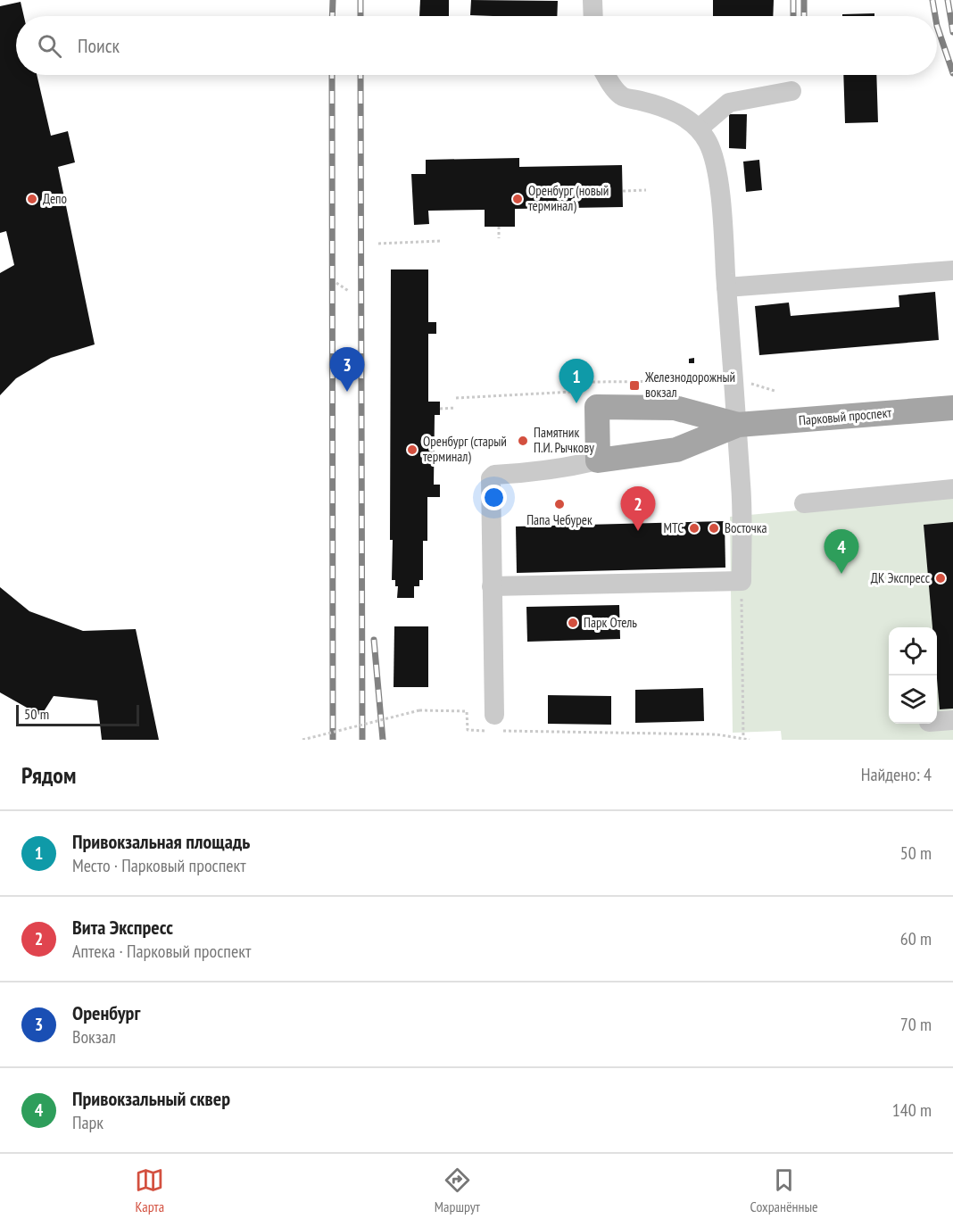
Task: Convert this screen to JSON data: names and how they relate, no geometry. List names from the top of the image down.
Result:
{
  "streets": {
    "main road": ["Парковый проспект"]
  },
  "places": {
    "other": [
      "Депо",
      "Оренбург (новый терминал)",
      "Памятник П.И. Рычкову",
      "Оренбург (старый терминал)",
      "Папа Чебурек",
      "МТС",
      "Восточка",
      "ДК Экспресс",
      "Парк Отель"
    ],
    "transit": ["Железнодорожный вокзал"]
  },
  "scale_bar": "50 m",
  "page": {
    "search": "Поиск",
    "pins": [
      "3",
      "1",
      "2",
      "4"
    ],
    "scale": "50 m",
    "heading": ["Рядом", "Найдено: 4"],
    "list": [
      {
        "mark": "1",
        "name": "Привокзальная площадь",
        "note": "Место · Парковый проспект",
        "value": "50 m"
      },
      {
        "mark": "2",
        "name": "Вита Экспресс",
        "note": "Аптека · Парковый проспект",
        "value": "60 m"
      },
      {
        "mark": "3",
        "name": "Оренбург",
        "note": "Вокзал",
        "value": "70 m"
      },
      {
        "mark": "4",
        "name": "Привокзальный сквер",
        "note": "Парк",
        "value": "140 m"
      }
    ],
    "nav": ["Карта", "Маршрут", "Сохранённые"]
  }
}
